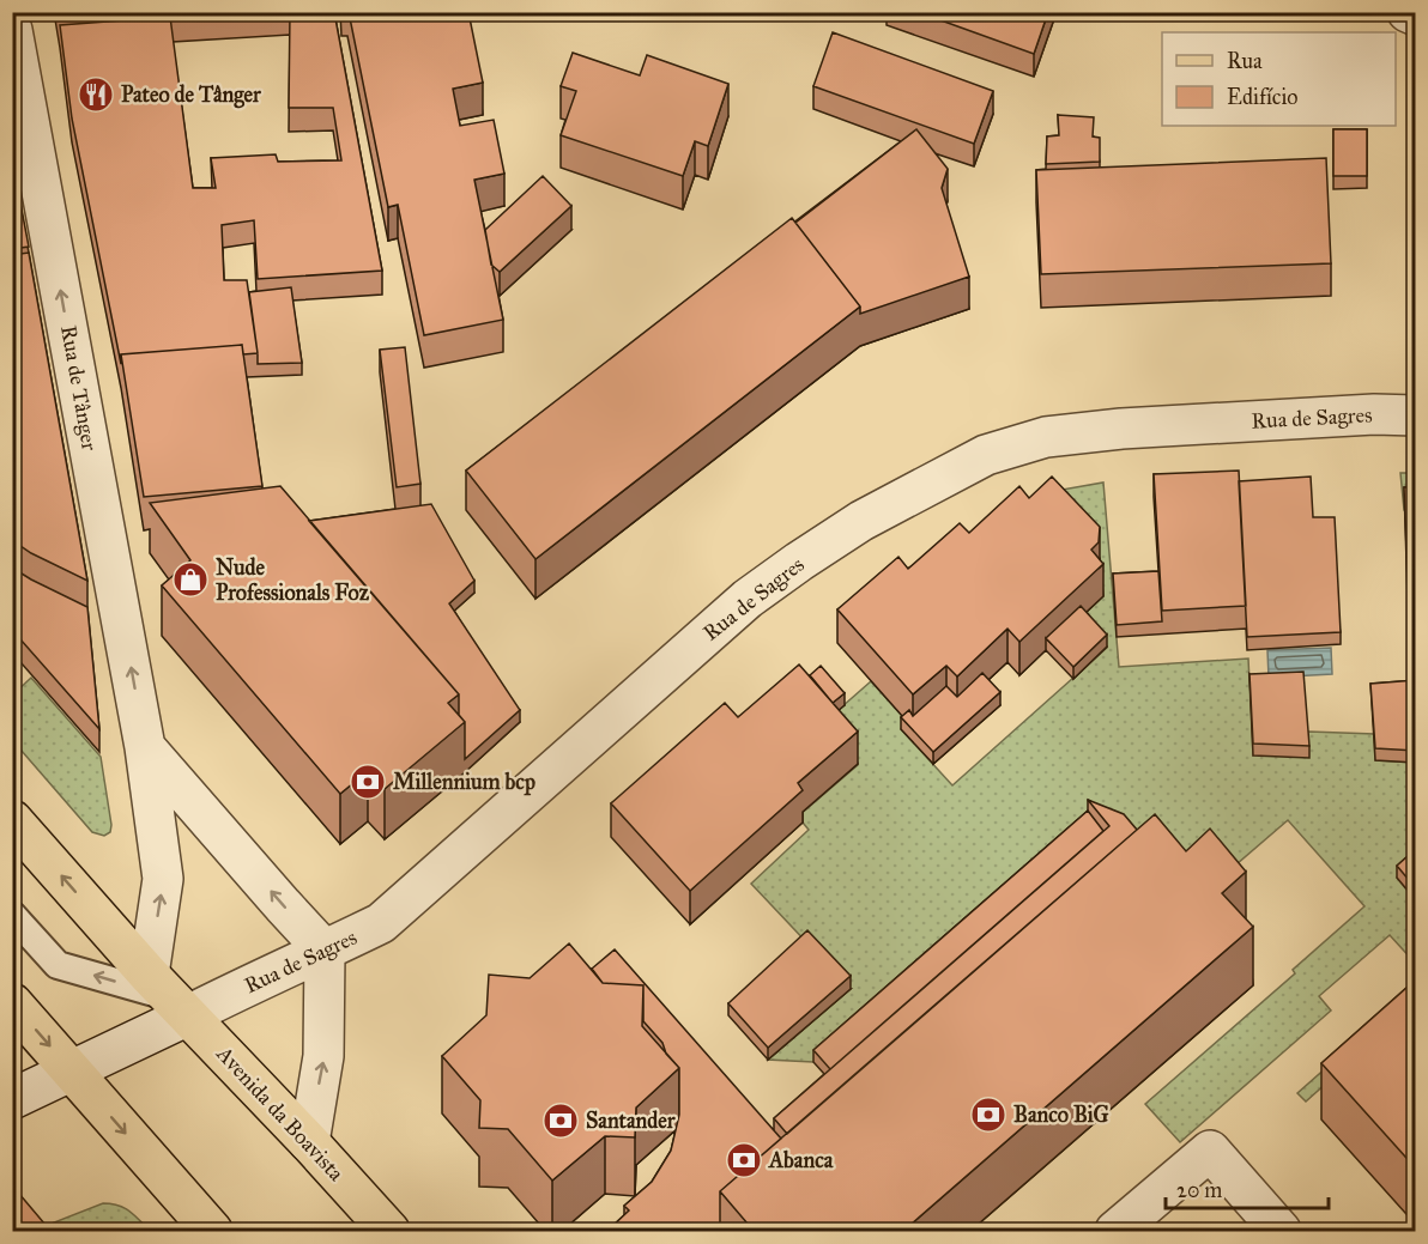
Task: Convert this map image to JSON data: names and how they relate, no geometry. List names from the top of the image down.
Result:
{
  "streets": {
    "main road": ["Avenida da Boavista"],
    "street": ["Rua de Tânger", "Rua de Sagres"]
  },
  "crossings": [
    ["Rua de Tânger", "Rua de Sagres"],
    ["Rua de Tânger", "Avenida da Boavista"],
    ["Rua de Sagres", "Avenida da Boavista"]
  ],
  "one_way": ["Rua de Tânger"],
  "places": {
    "restaurant": ["Pateo de Tânger"],
    "shop": ["Nude Professionals Foz"],
    "bank": [
      "Millennium bcp",
      "Banco BiG",
      "Santander",
      "Abanca"
    ]
  },
  "legend": ["Rua", "Edifício"],
  "scale_bar": "20 m"
}
